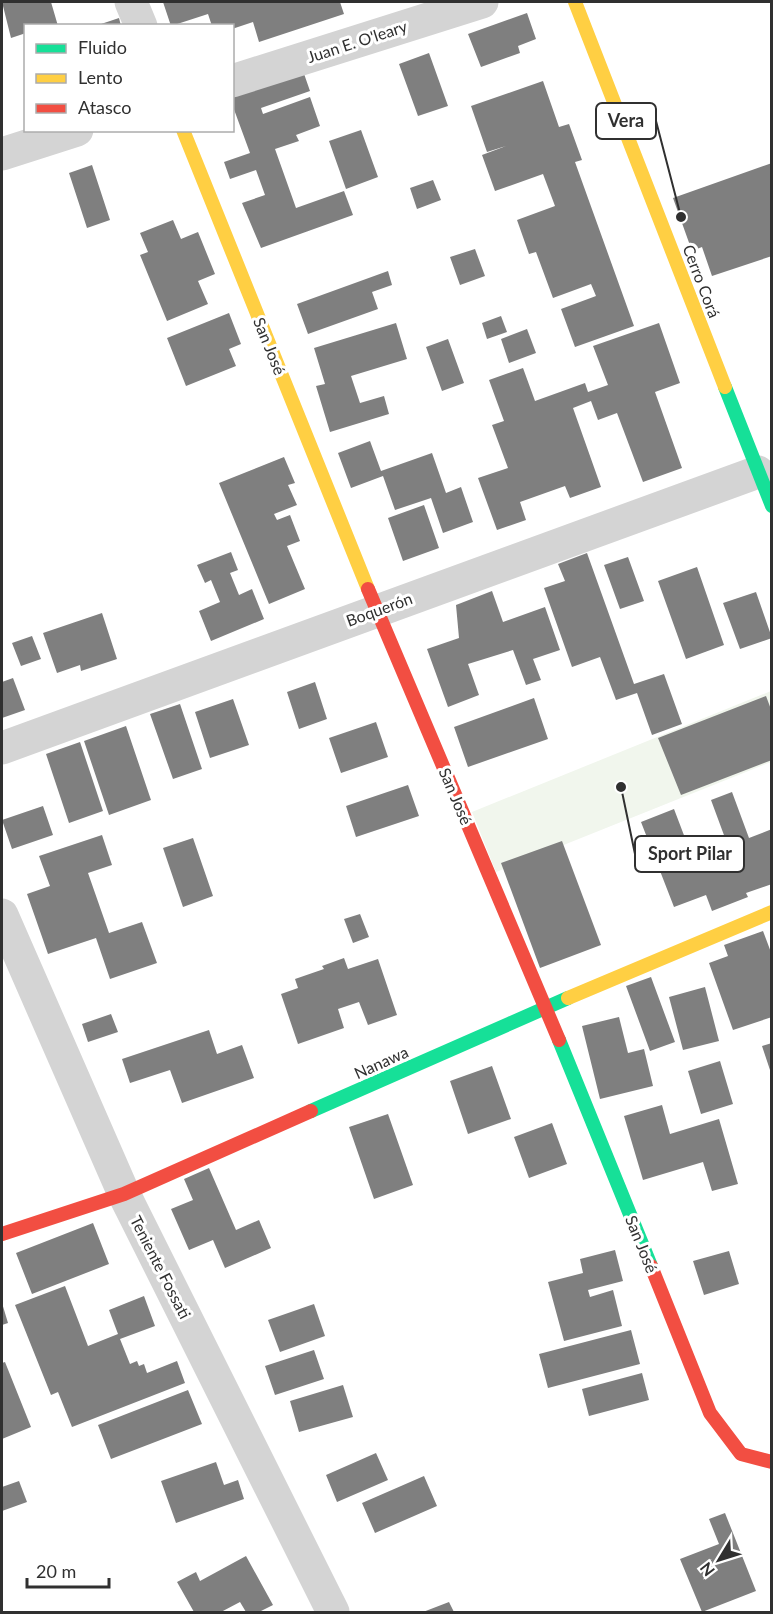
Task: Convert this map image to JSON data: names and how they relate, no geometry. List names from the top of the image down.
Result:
{
  "streets": {
    "street": [
      "Juan E. O'leary",
      "Cerro Corá",
      "San José",
      "Boquerón",
      "Nanawa",
      "Teniente Fossati"
    ]
  },
  "crossings": [
    ["Cerro Corá", "Boquerón"],
    ["San José", "Boquerón"],
    ["San José", "Nanawa"],
    ["Nanawa", "Teniente Fossati"]
  ],
  "places": ["Vera", "Sport Pilar"],
  "legend": ["Fluido", "Lento", "Atasco"],
  "scale_bar": "20 m",
  "north": "bottom left"
}
